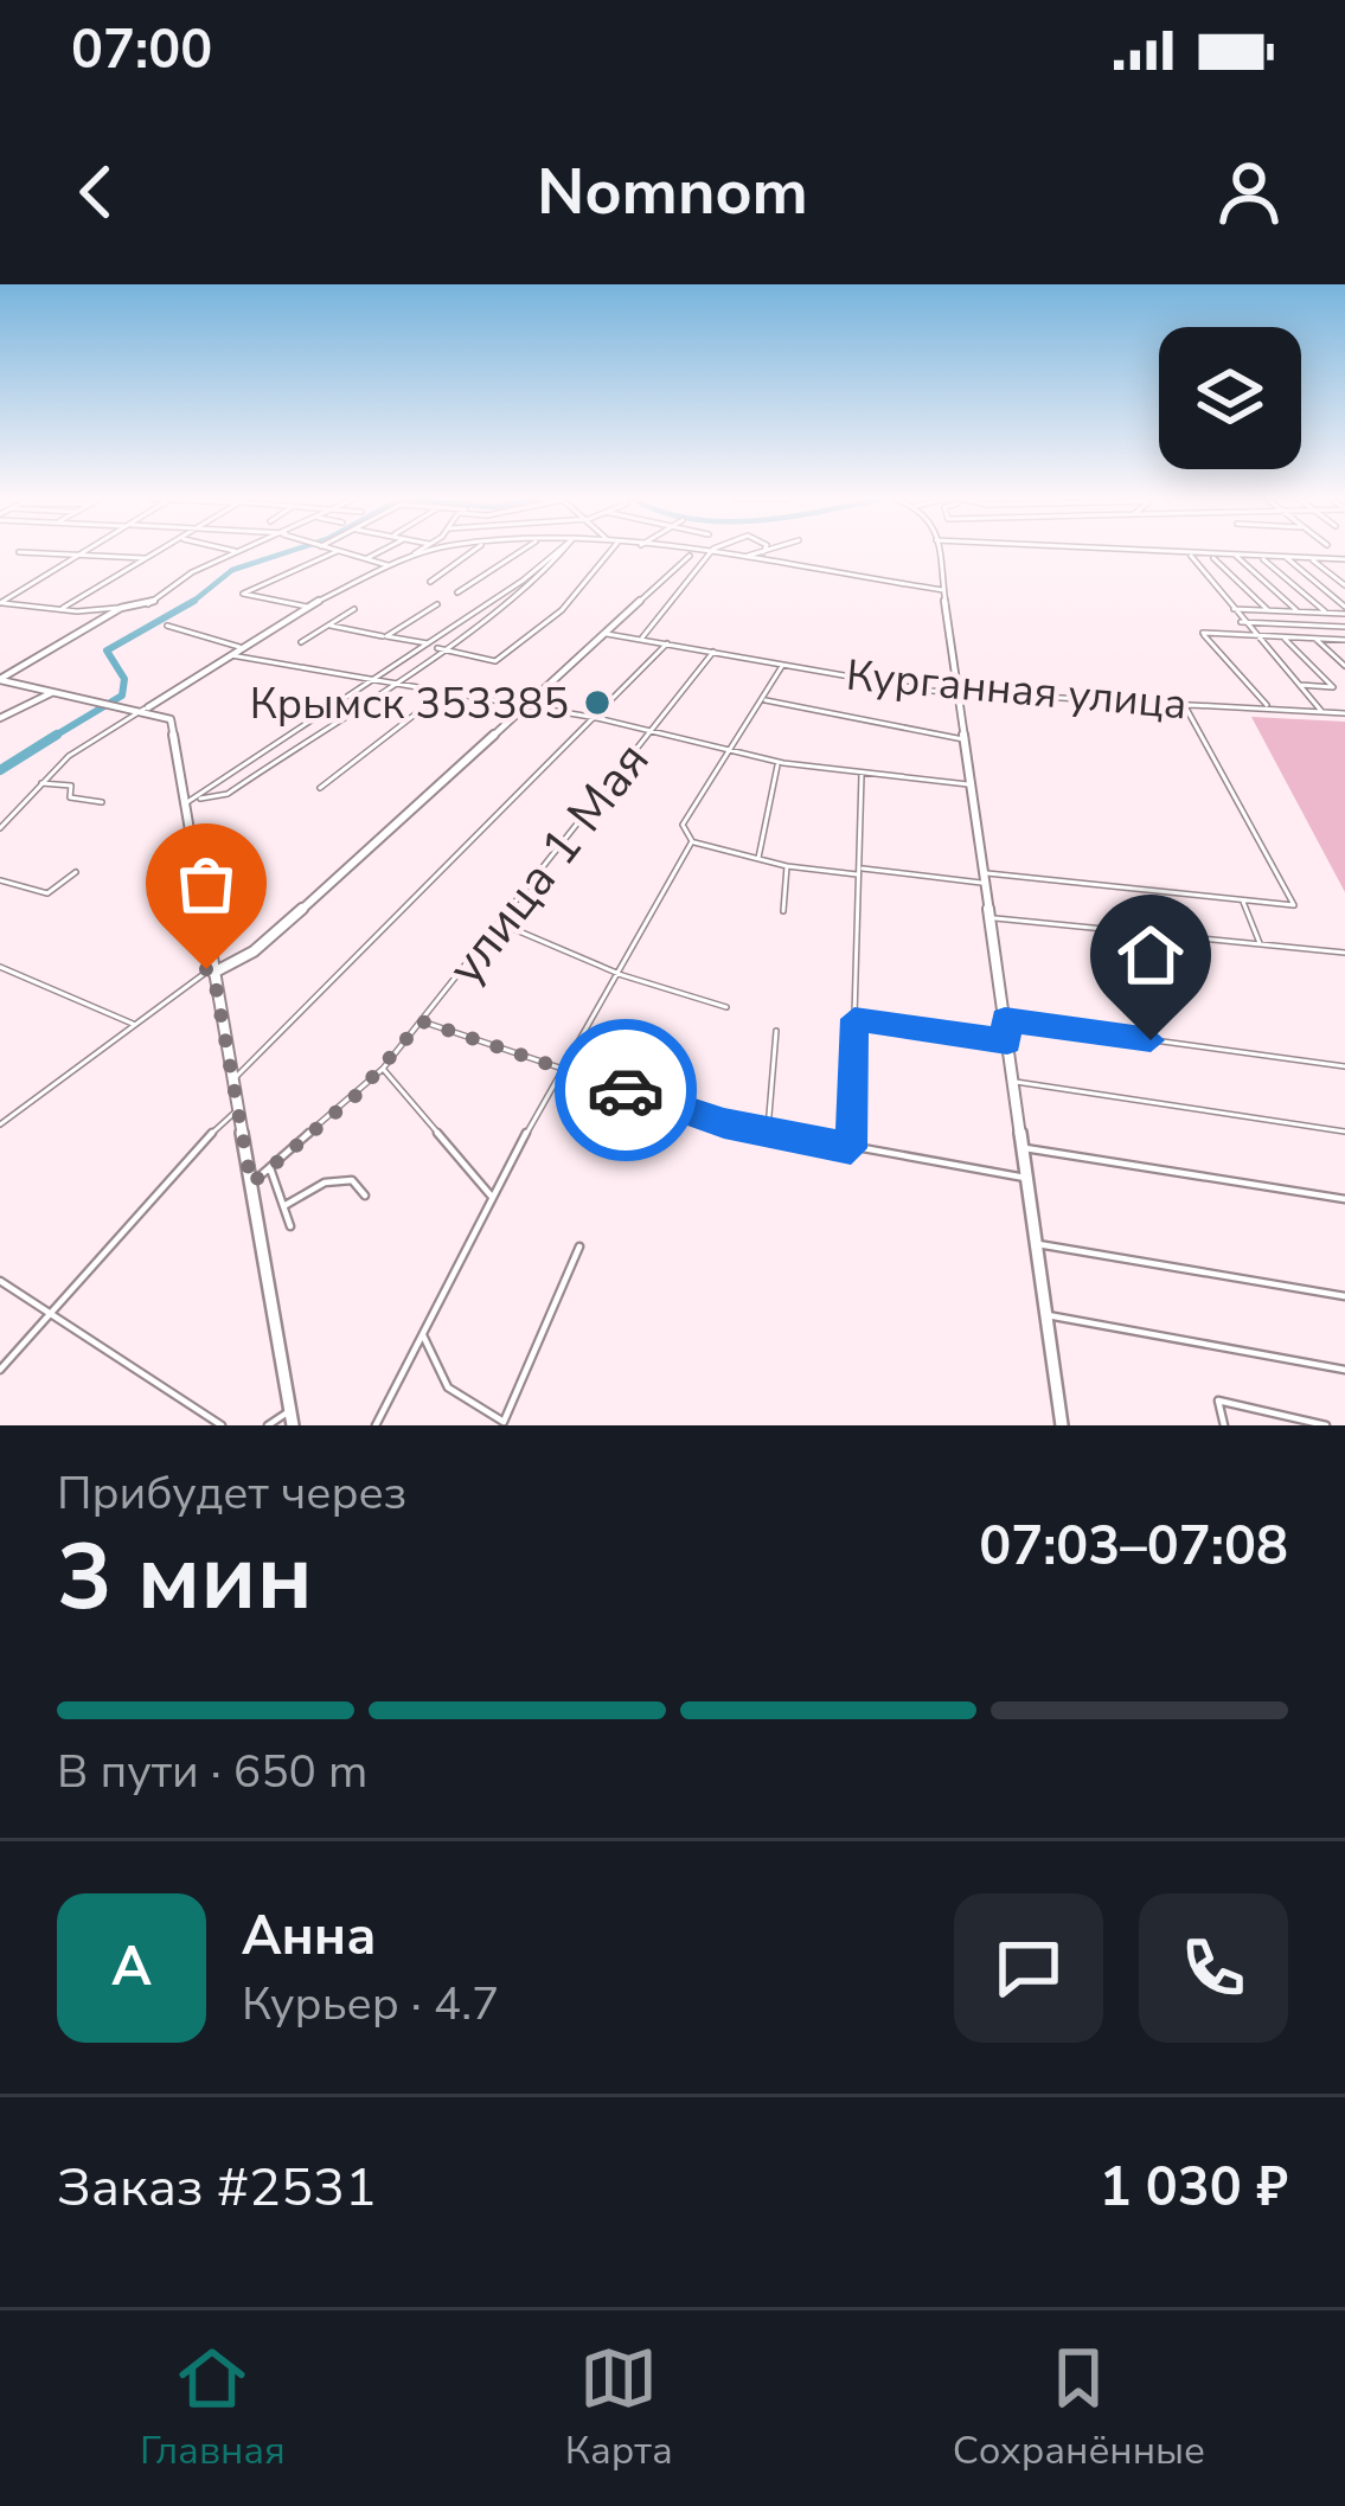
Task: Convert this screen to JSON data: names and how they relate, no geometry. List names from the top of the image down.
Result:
{
  "streets": {
    "street": ["Курганная улица", "улица 1 Мая"]
  },
  "crossings": [
    ["Курганная улица", "улица 1 Мая"]
  ],
  "places": ["Крымск 353385"],
  "page": {
    "status": "07:00",
    "header": "Nomnom",
    "heading": ["3 мин", "Прибудет через", "07:03–07:08"],
    "panel": [
      "Анна",
      "Курьер · 4.7",
      "Заказ #2531",
      "1 030 ₽"
    ],
    "bar": "В пути · 650 m",
    "round": "А",
    "tabs": ["Главная", "Карта", "Сохранённые"]
  }
}
